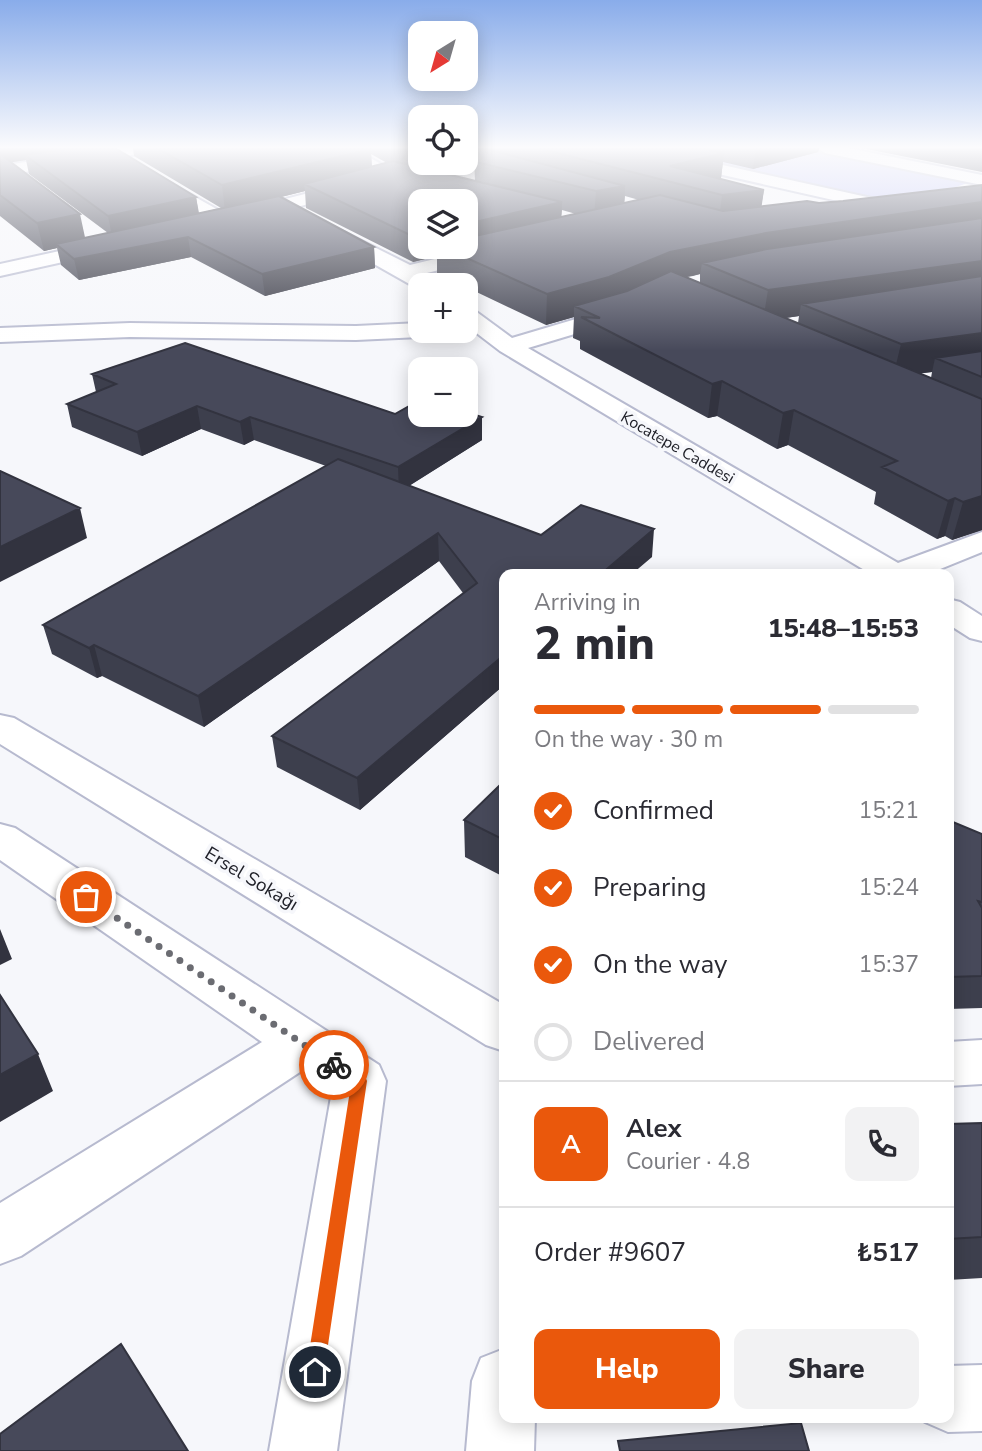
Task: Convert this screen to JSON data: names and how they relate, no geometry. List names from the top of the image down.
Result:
{
  "streets": {
    "street": ["Kocatepe Caddesi", "Ersel Sokağı"]
  },
  "north": "bottom left",
  "page": {
    "map_buttons": ["+", "−"],
    "heading": ["2 min", "Arriving in", "15:48–15:53"],
    "panel": [
      "Alex",
      "Courier · 4.8",
      "Order #9607",
      "₺517"
    ],
    "bar": "On the way · 30 m",
    "list": [
      ["Confirmed", "15:21"],
      ["Preparing", "15:24"],
      ["On the way", "15:37"],
      "Delivered"
    ],
    "round": "A",
    "buttons": ["Help", "Share"]
  }
}
